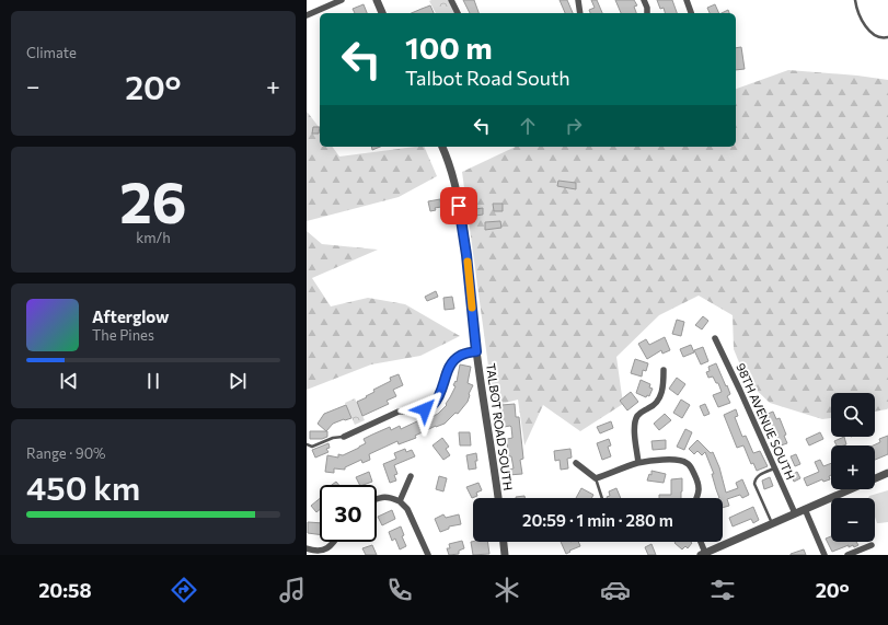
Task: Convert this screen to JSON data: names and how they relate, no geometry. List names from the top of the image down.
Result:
{
  "streets": {
    "street": ["98TH AVENUE SOUTH", "TALBOT ROAD SOUTH"]
  },
  "page": {
    "tile": [
      "Climate",
      ["26", "km/h"],
      ["Range · 90%", "450 km"]
    ],
    "turn": ["100 m", "Talbot Road South"],
    "heat": ["−", "20°", "+"],
    "song": ["Afterglow", "The Pines"],
    "map_buttons": ["+", "−"],
    "limit": "30",
    "trip": "20:59 · 1 min · 280 m",
    "tabs": ["20:58", "20°"]
  }
}
